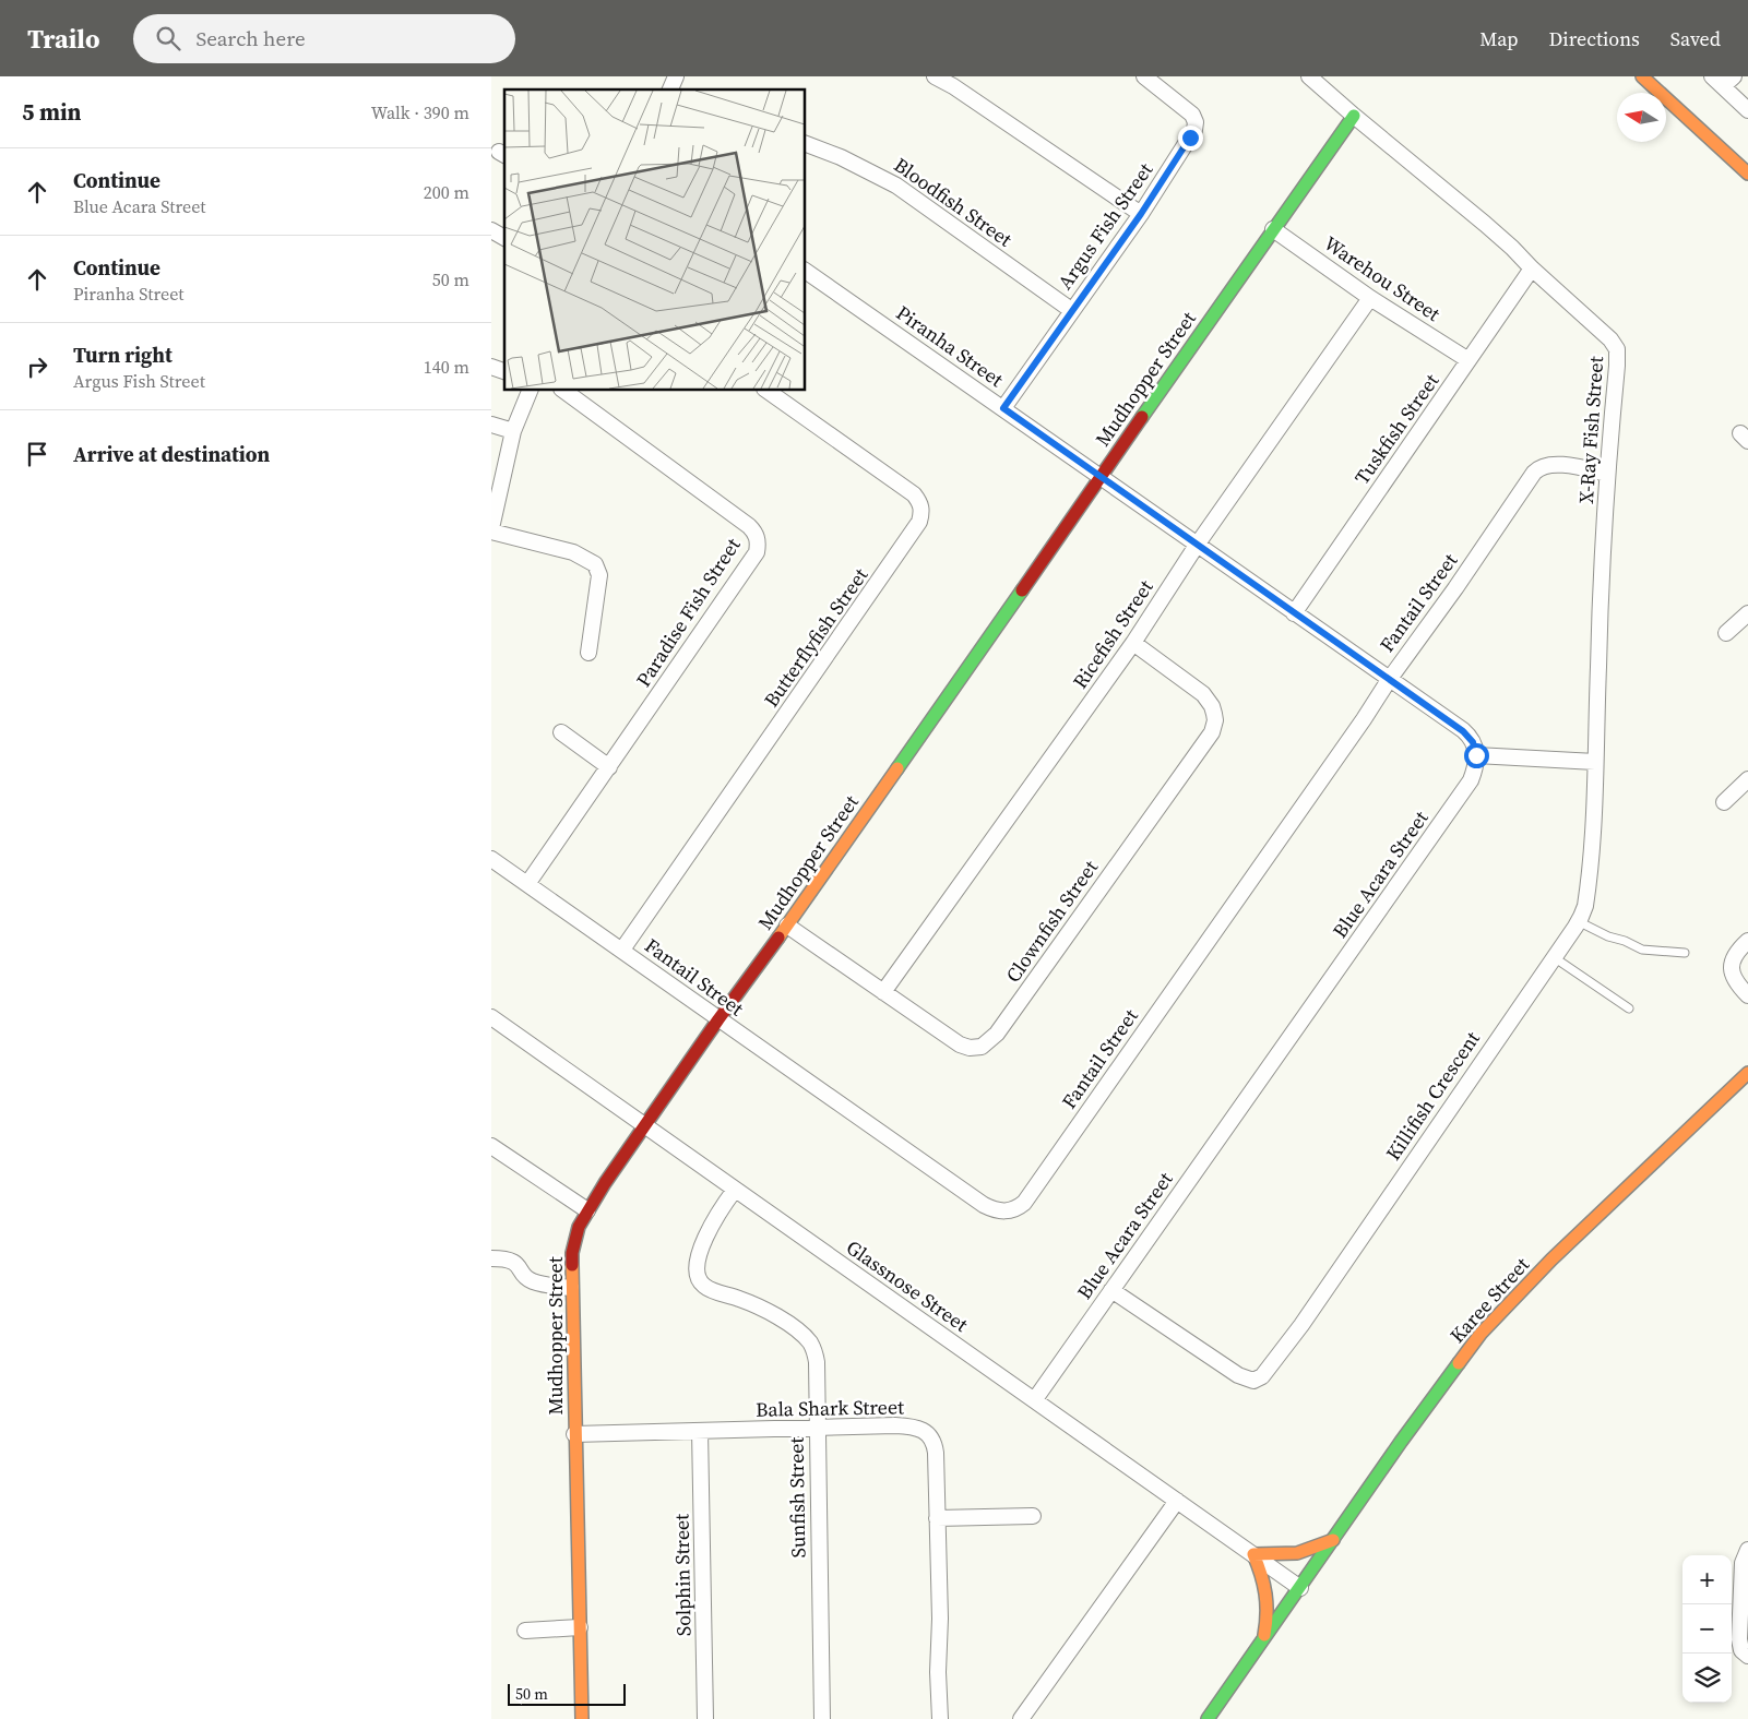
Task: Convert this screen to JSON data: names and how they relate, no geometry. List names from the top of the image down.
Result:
{
  "streets": {
    "street": [
      "Bloodfish Street",
      "Argus Fish Street",
      "Warehou Street",
      "Piranha Street",
      "Mudhopper Street",
      "Tuskfish Street",
      "X-Ray Fish Street",
      "Fantail Street",
      "Paradise Fish Street",
      "Ricefish Street",
      "Butterflyfish Street",
      "Blue Acara Street",
      "Clownfish Street",
      "Killifish Crescent",
      "Glassnose Street",
      "Karee Street",
      "Bala Shark Street",
      "Sunfish Street",
      "Solphin Street"
    ]
  },
  "crossings": [
    ["Bloodfish Street", "Argus Fish Street"],
    ["Argus Fish Street", "Piranha Street"],
    ["Warehou Street", "Mudhopper Street"],
    ["Warehou Street", "Tuskfish Street"],
    ["Warehou Street", "Ricefish Street"],
    ["Piranha Street", "Mudhopper Street"],
    ["Mudhopper Street", "X-Ray Fish Street"],
    ["Mudhopper Street", "Fantail Street"],
    ["Mudhopper Street", "Clownfish Street"],
    ["Mudhopper Street", "Glassnose Street"],
    ["Mudhopper Street", "Bala Shark Street"],
    ["Tuskfish Street", "X-Ray Fish Street"],
    ["X-Ray Fish Street", "Fantail Street"],
    ["X-Ray Fish Street", "Killifish Crescent"],
    ["Fantail Street", "Paradise Fish Street"],
    ["Fantail Street", "Butterflyfish Street"],
    ["Ricefish Street", "Clownfish Street"],
    ["Blue Acara Street", "Killifish Crescent"],
    ["Blue Acara Street", "Glassnose Street"],
    ["Glassnose Street", "Karee Street"],
    ["Glassnose Street", "Sunfish Street"],
    ["Bala Shark Street", "Sunfish Street"],
    ["Bala Shark Street", "Solphin Street"]
  ],
  "scale_bar": "50 m",
  "north": "left",
  "page": {
    "header": "Trailo",
    "search": "Search here",
    "nav": ["Map", "Directions", "Saved"],
    "heading": ["5 min", "Walk · 390 m"],
    "list": [
      ["Continue", "Blue Acara Street", "200 m"],
      ["Continue", "Piranha Street", "50 m"],
      ["Turn right", "Argus Fish Street", "140 m"],
      "Arrive at destination"
    ],
    "map_buttons": ["+", "−"],
    "scale": "50 m"
  }
}
